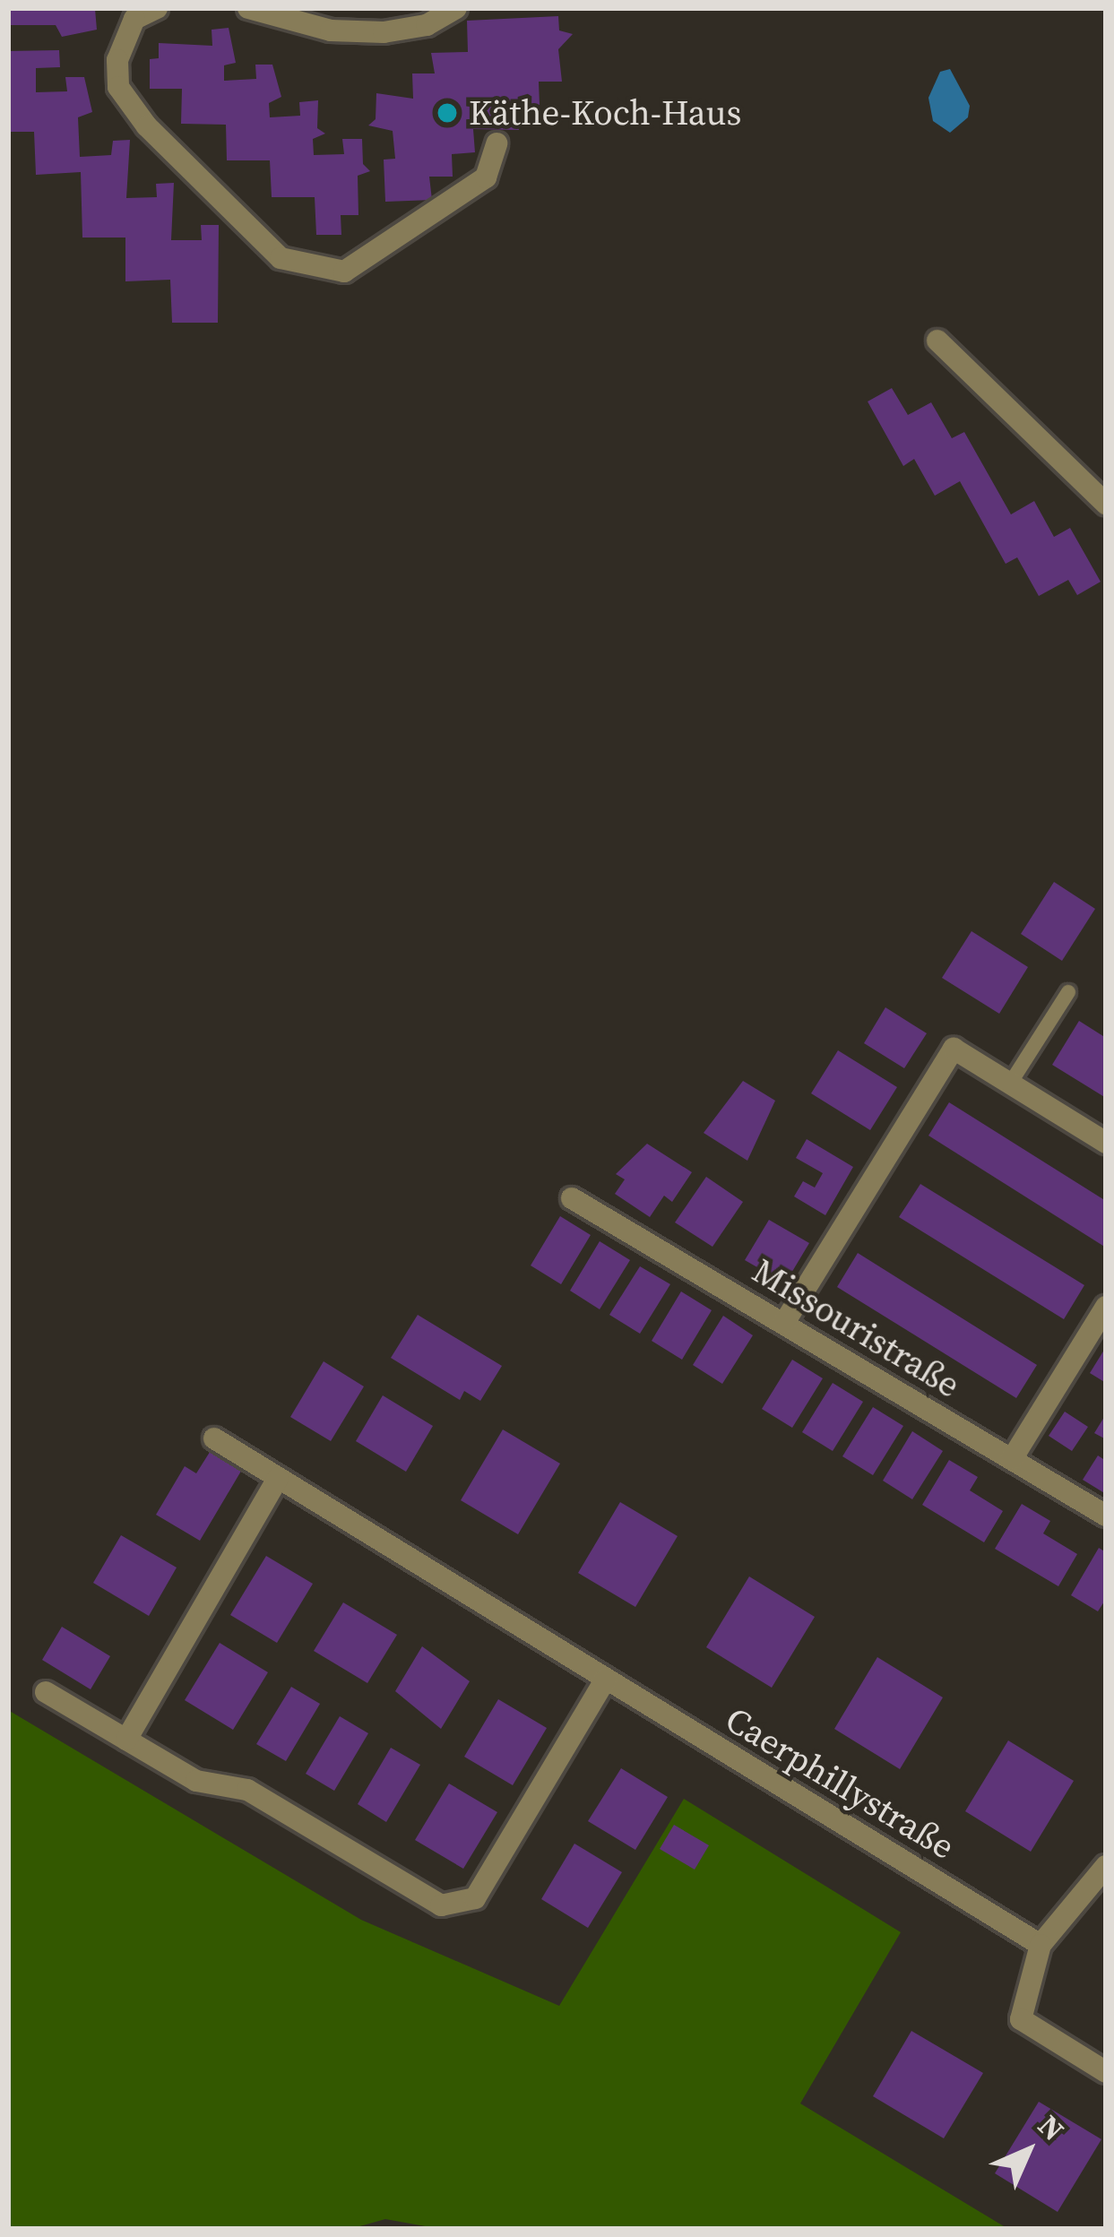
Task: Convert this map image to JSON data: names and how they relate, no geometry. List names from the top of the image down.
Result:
{
  "streets": {
    "street": ["Missouristraße", "Caerphillystraße"]
  },
  "places": ["Käthe-Koch-Haus"],
  "north": "top right"
}
